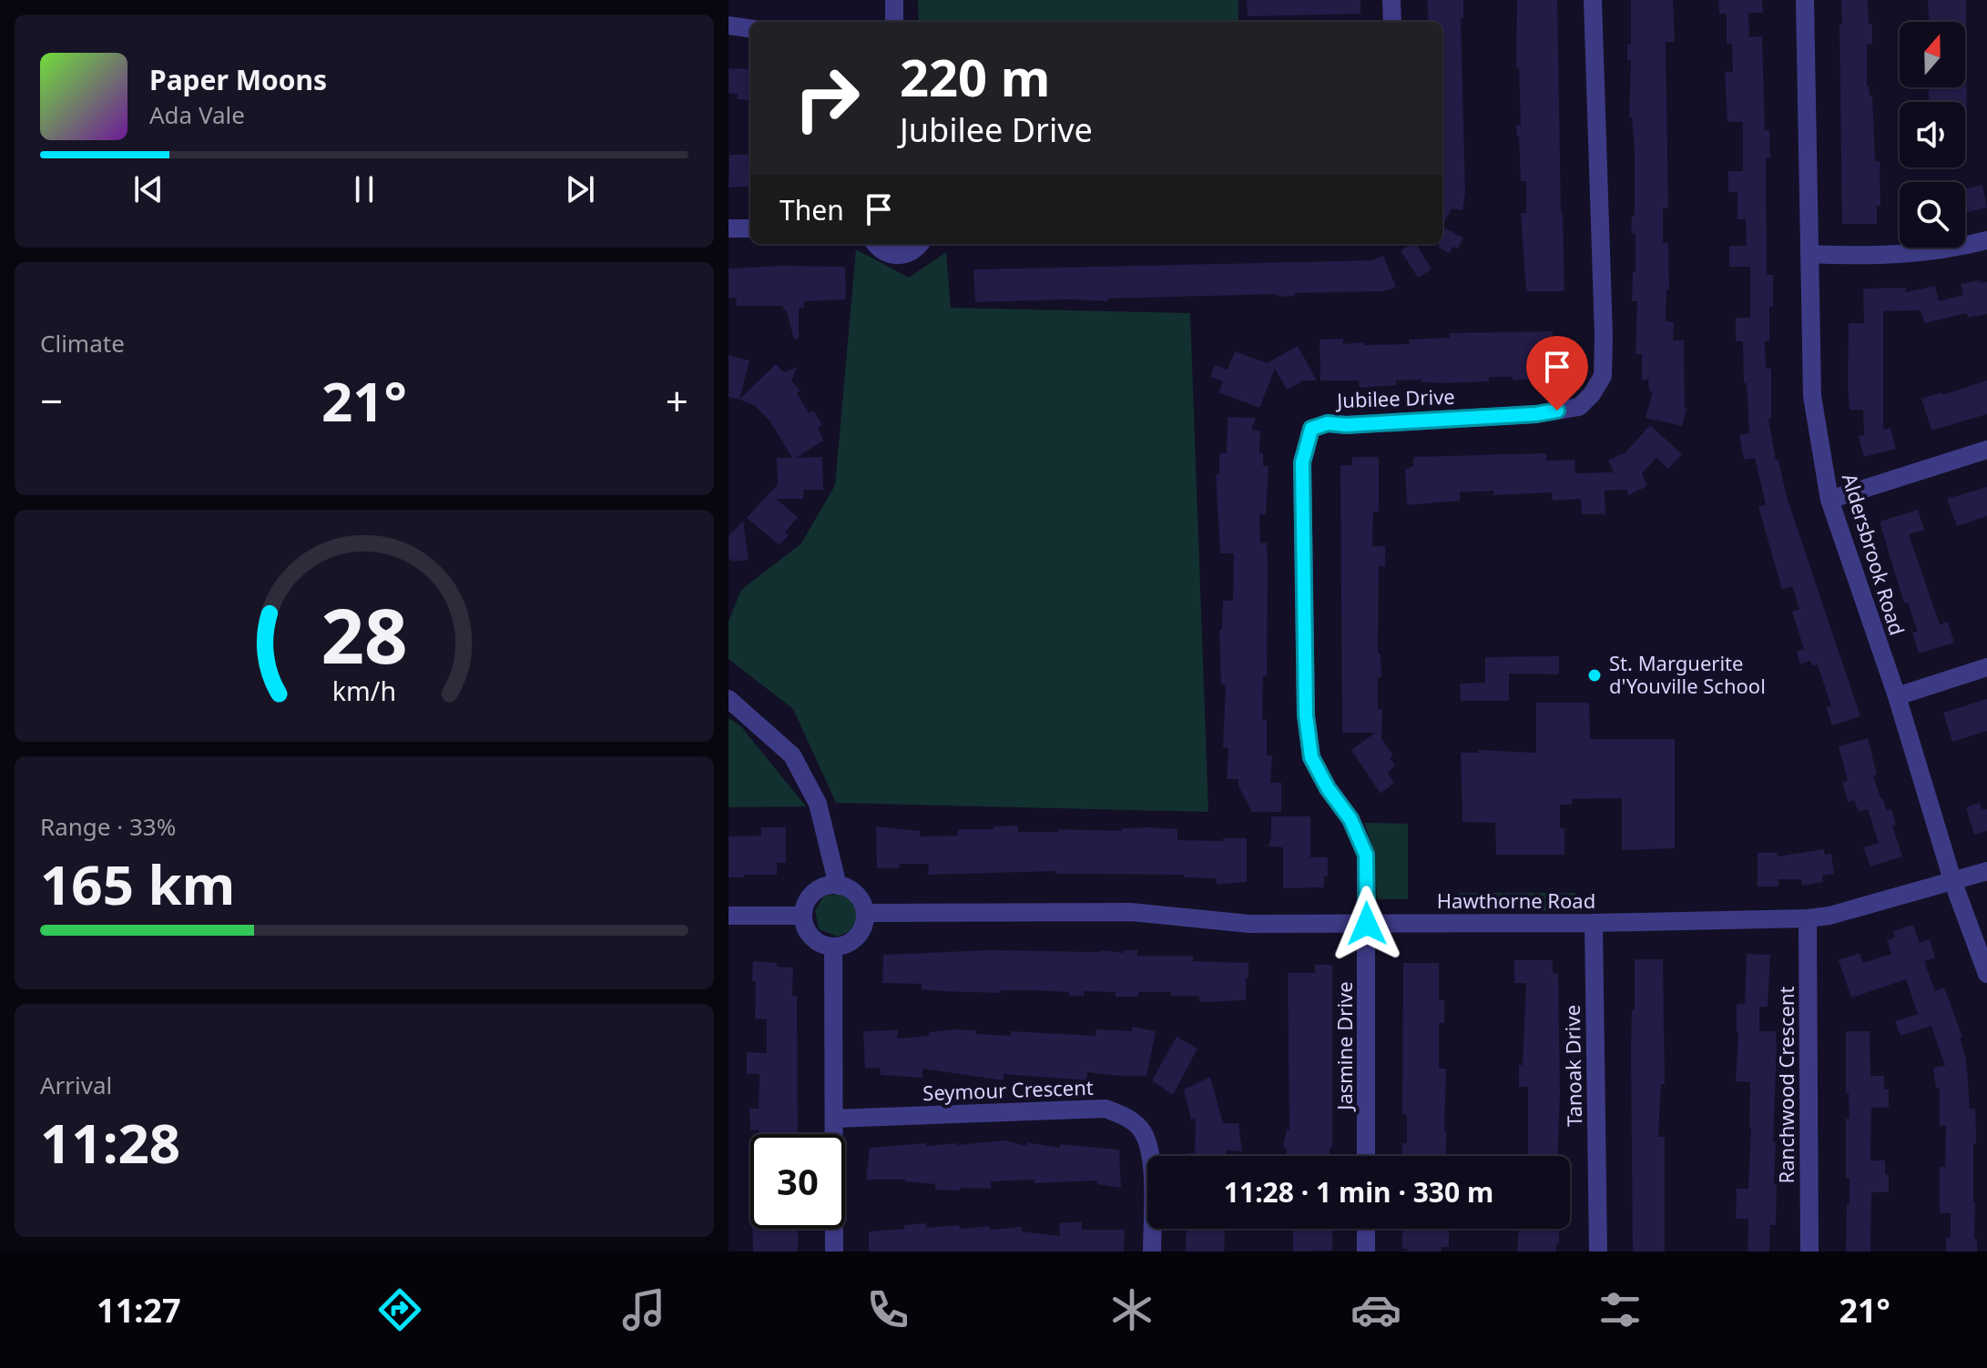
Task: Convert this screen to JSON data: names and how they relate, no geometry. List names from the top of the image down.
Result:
{
  "streets": {
    "street": [
      "Jubilee Drive",
      "Aldersbrook Road",
      "Hawthorne Road",
      "Jasmine Drive",
      "Tanoak Drive",
      "Ranchwood Crescent",
      "Seymour Crescent"
    ]
  },
  "crossings": [
    ["Jubilee Drive", "Hawthorne Road"],
    ["Jubilee Drive", "Jasmine Drive"],
    ["Aldersbrook Road", "Hawthorne Road"],
    ["Hawthorne Road", "Jasmine Drive"],
    ["Hawthorne Road", "Tanoak Drive"],
    ["Hawthorne Road", "Ranchwood Crescent"]
  ],
  "places": ["St. Marguerite d'Youville School"],
  "north": "top",
  "page": {
    "turn": ["220 m", "Jubilee Drive"],
    "song": ["Paper Moons", "Ada Vale"],
    "then": "Then",
    "tile": [
      "Climate",
      ["Range · 33%", "165 km"],
      ["Arrival", "11:28"]
    ],
    "heat": ["−", "21°", "+"],
    "limit": "30",
    "trip": "11:28 · 1 min · 330 m",
    "tabs": ["11:27", "21°"],
    "gauge": ["28", "km/h"]
  }
}
